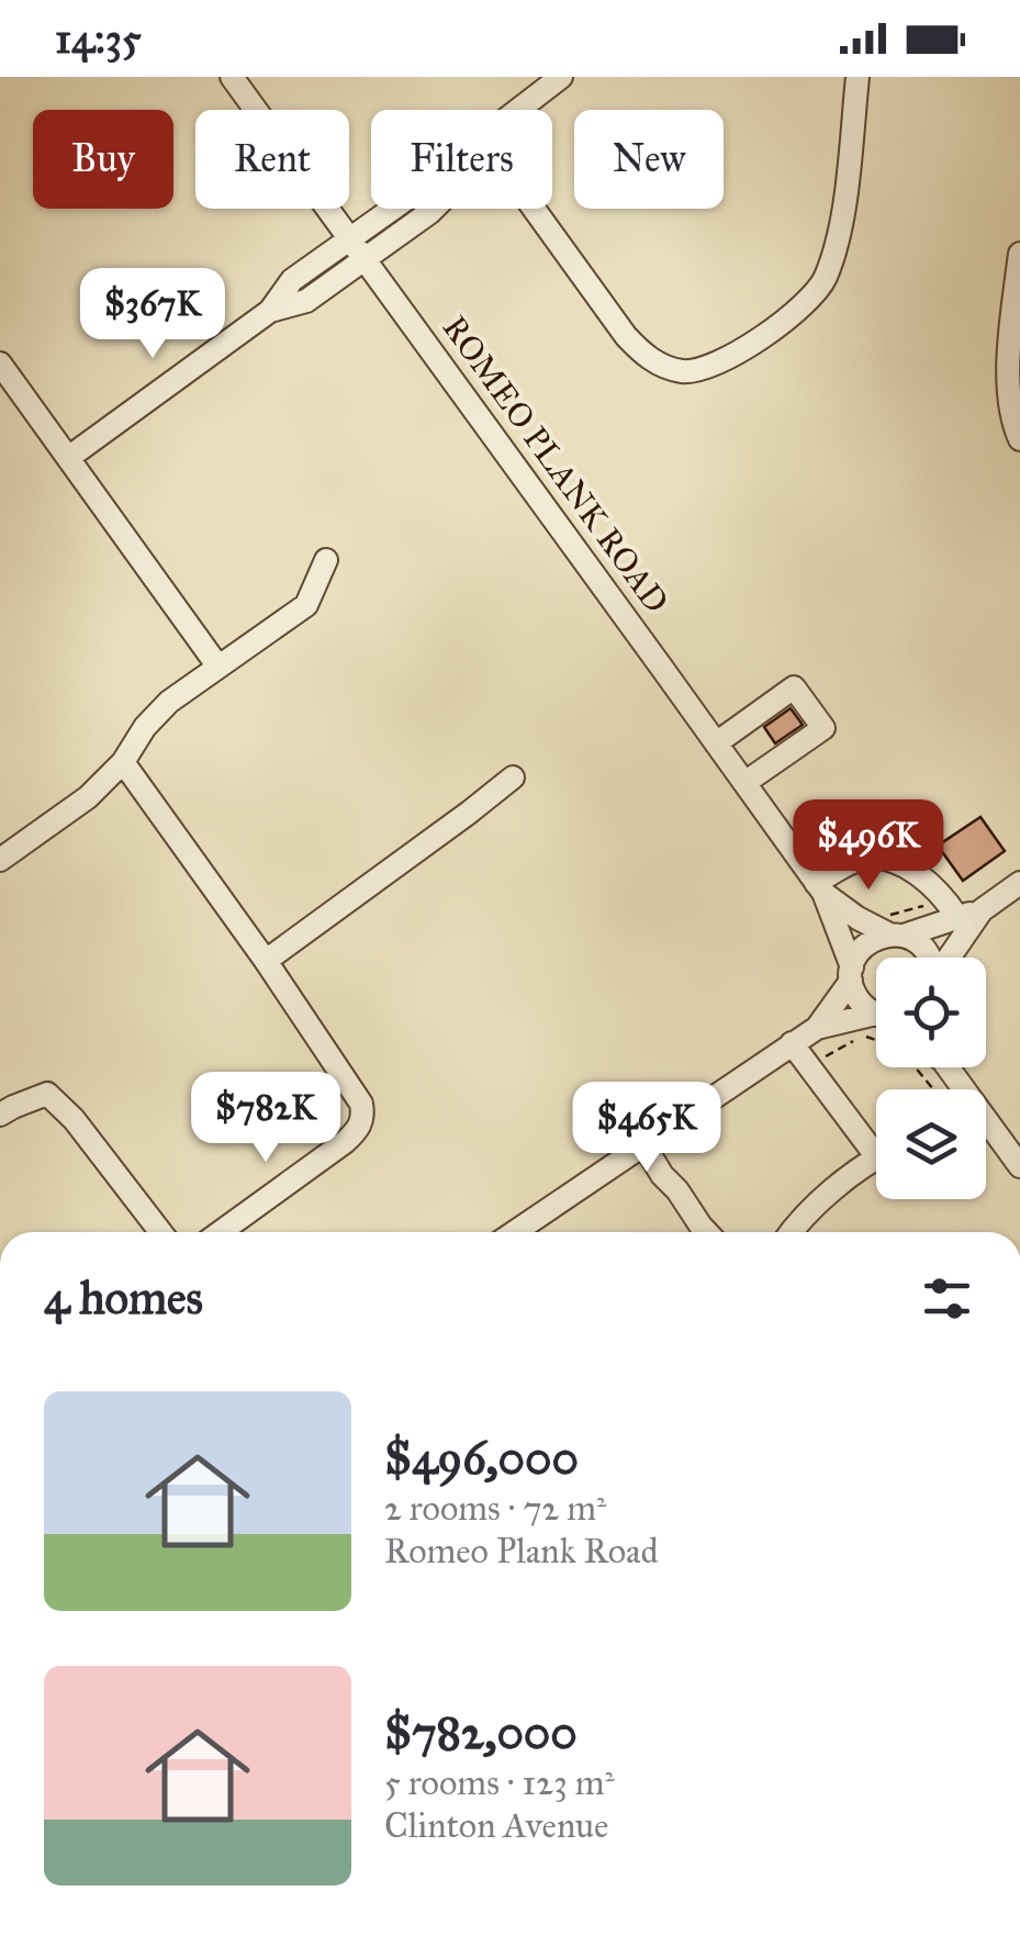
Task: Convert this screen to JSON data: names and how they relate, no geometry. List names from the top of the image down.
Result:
{
  "streets": {
    "street": ["ROMEO PLANK ROAD"]
  },
  "page": {
    "status": "14:35",
    "chip": [
      "Buy",
      "Rent",
      "Filters",
      "New"
    ],
    "price": [
      "$367K",
      "$496K",
      "$782K",
      "$465K"
    ],
    "heading": "4 homes",
    "list": [
      {
        "name": "$496,000",
        "note": "2 rooms · 72 m² · Romeo Plank Road"
      },
      {
        "name": "$782,000",
        "note": "5 rooms · 123 m² · Clinton Avenue"
      }
    ]
  }
}
